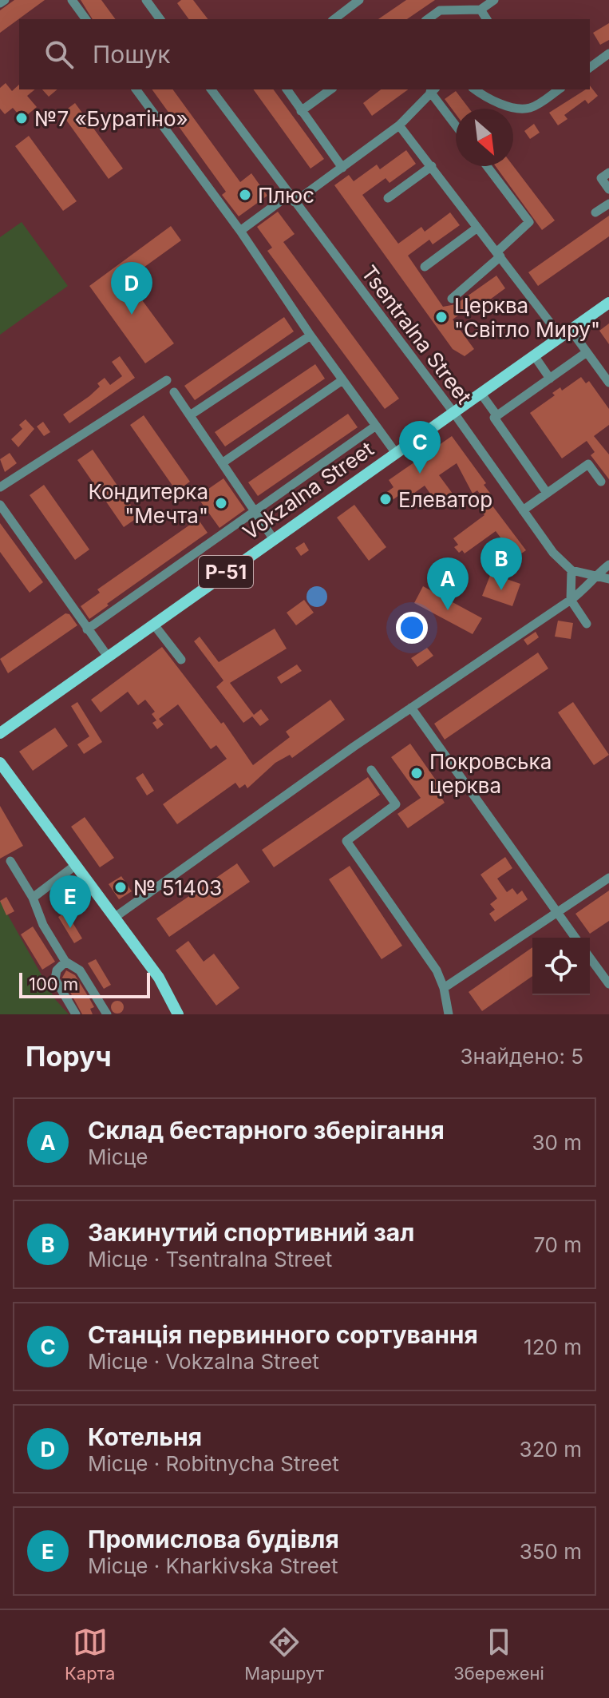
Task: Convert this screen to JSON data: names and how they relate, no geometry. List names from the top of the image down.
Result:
{
  "streets": {
    "main road": ["Vokzalna Street", "Р-51"],
    "street": ["Tsentralna Street"]
  },
  "crossings": [
    ["Tsentralna Street", "Vokzalna Street"]
  ],
  "places": [
    "№7 «Буратіно»",
    "Плюс",
    "Церква \"Світло Миру\"",
    "Елеватор",
    "Кондитерка \"Мечта\"",
    "Покровська церква",
    "№ 51403"
  ],
  "scale_bar": "100 m",
  "north": "bottom right",
  "page": {
    "search": "Пошук",
    "pins": [
      "D",
      "C",
      "B",
      "A",
      "E"
    ],
    "scale": "100 m",
    "heading": ["Поруч", "Знайдено: 5"],
    "list": [
      {
        "mark": "A",
        "name": "Склад бестарного зберігання",
        "note": "Місце",
        "value": "30 m"
      },
      {
        "mark": "B",
        "name": "Закинутий спортивний зал",
        "note": "Місце · Tsentralna Street",
        "value": "70 m"
      },
      {
        "mark": "C",
        "name": "Станція первинного сортування",
        "note": "Місце · Vokzalna Street",
        "value": "120 m"
      },
      {
        "mark": "D",
        "name": "Котельня",
        "note": "Місце · Robitnycha Street",
        "value": "320 m"
      },
      {
        "mark": "E",
        "name": "Промислова будівля",
        "note": "Місце · Kharkivska Street",
        "value": "350 m"
      }
    ],
    "nav": ["Карта", "Маршрут", "Збережені"]
  }
}
